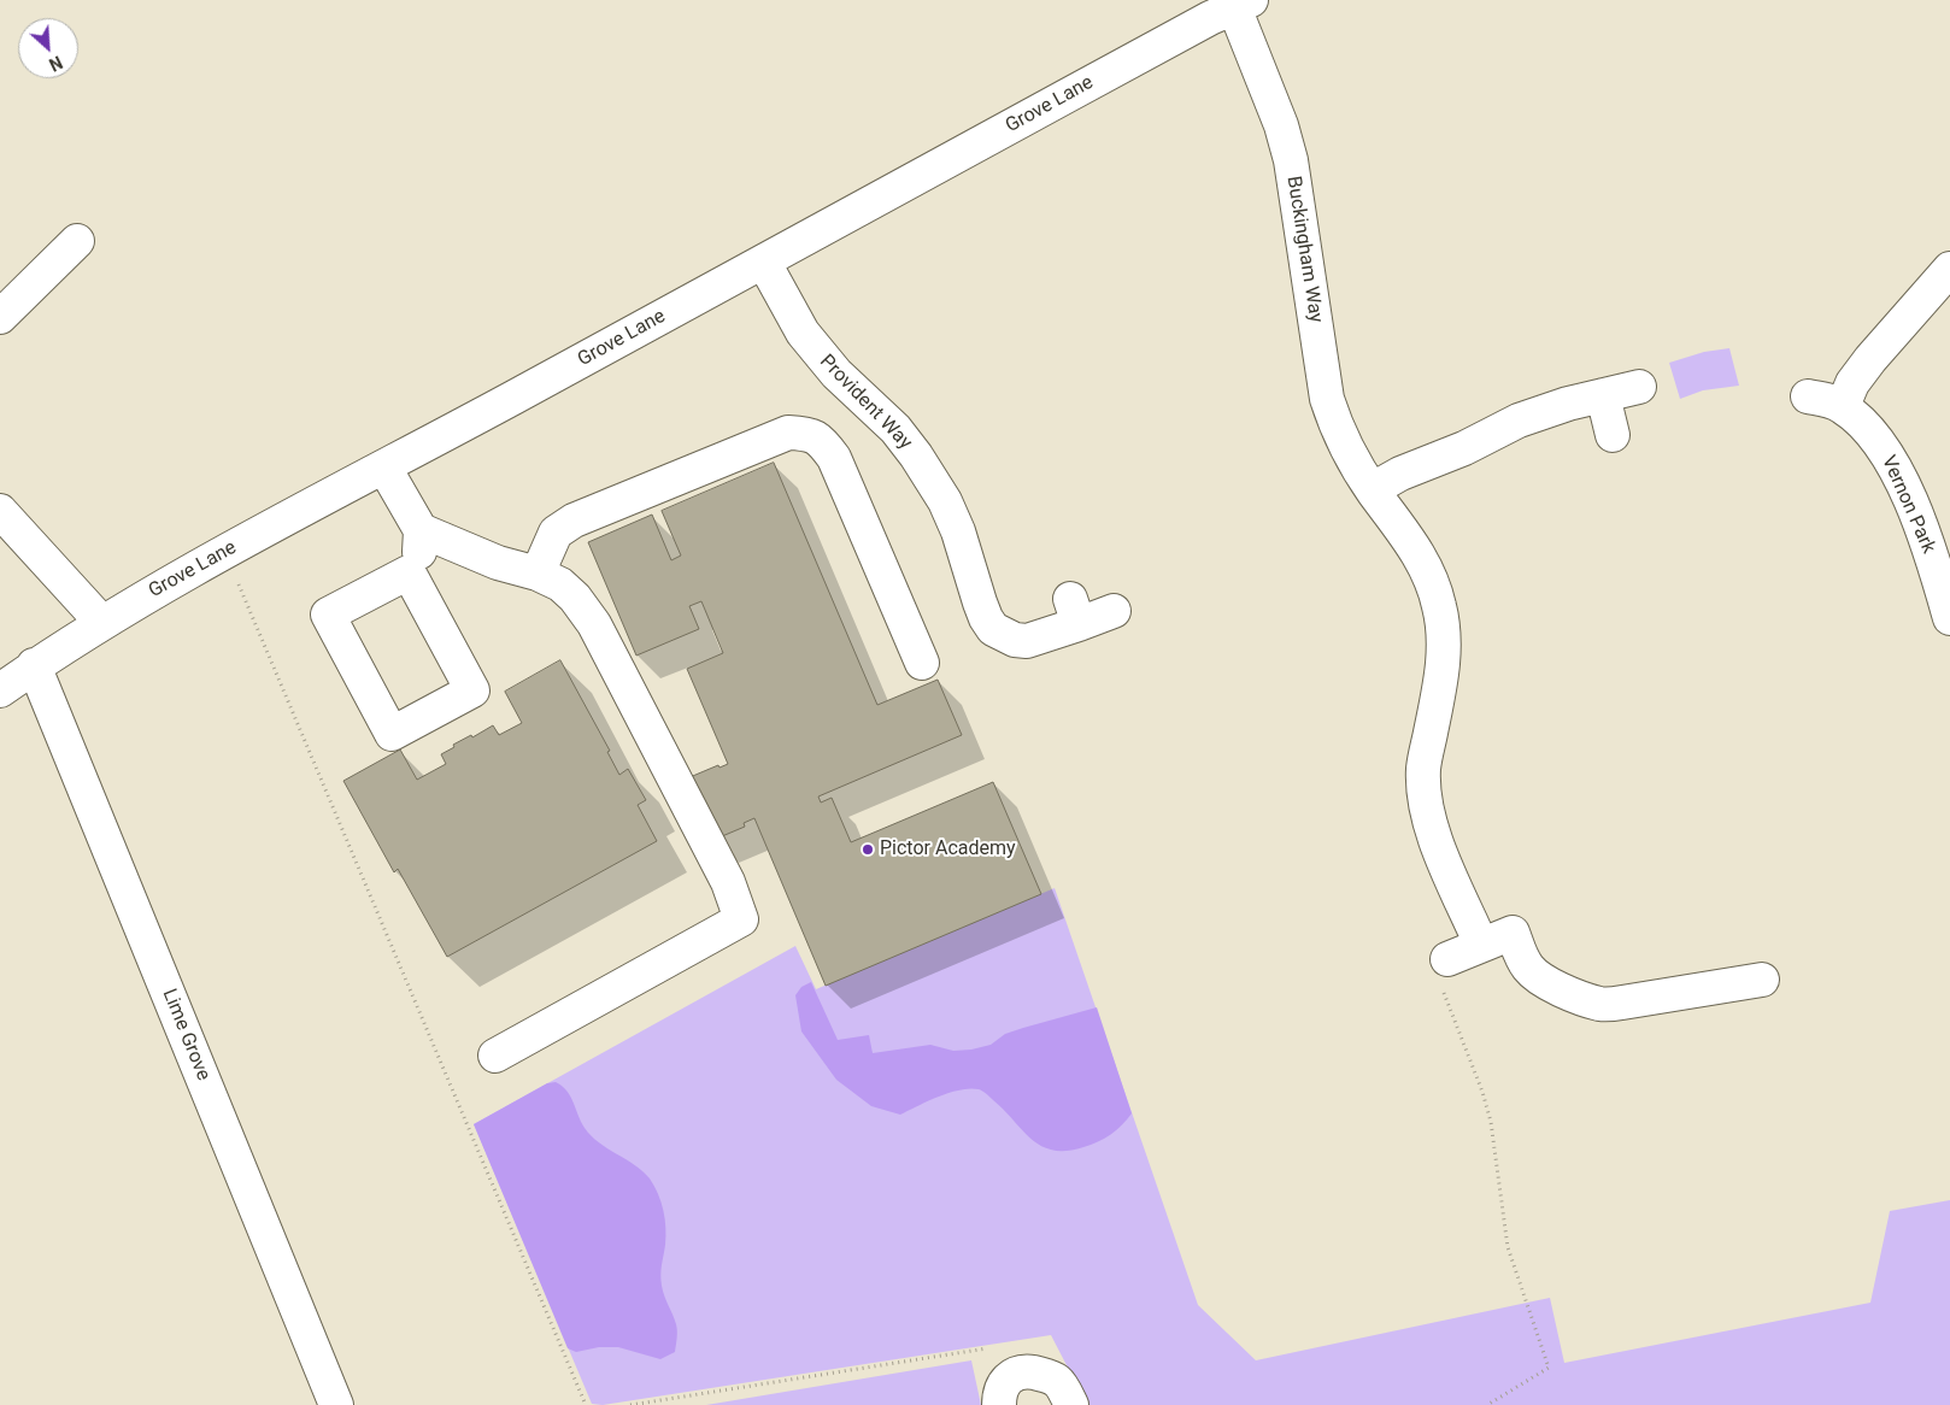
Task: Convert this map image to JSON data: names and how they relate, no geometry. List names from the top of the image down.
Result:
{
  "streets": {
    "street": [
      "Grove Lane",
      "Buckingham Way",
      "Provident Way",
      "Vernon Park",
      "Lime Grove"
    ]
  },
  "crossings": [
    ["Grove Lane", "Buckingham Way"],
    ["Grove Lane", "Provident Way"],
    ["Grove Lane", "Lime Grove"]
  ],
  "places": ["Pictor Academy"],
  "north": "bottom right"
}
